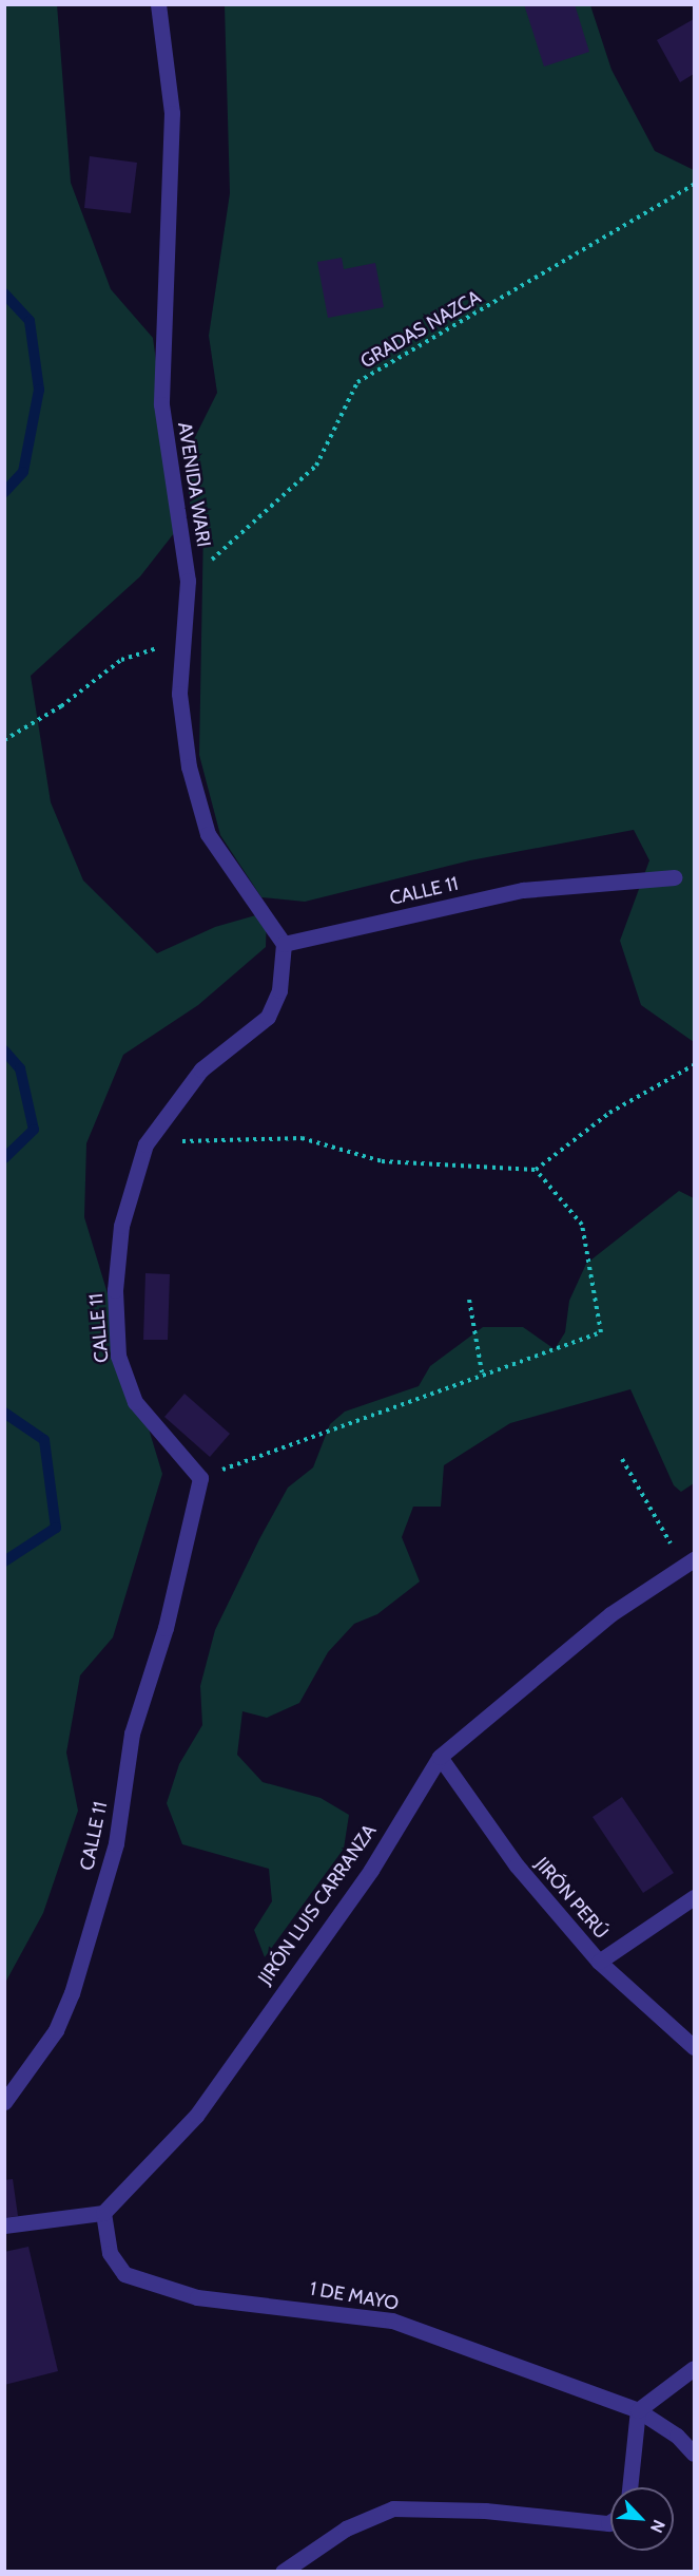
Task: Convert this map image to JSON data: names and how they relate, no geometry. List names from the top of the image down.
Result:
{
  "streets": {
    "street": [
      "AVENIDA WARI",
      "CALLE 11",
      "JIRÓN PERÚ",
      "JIRÓN LUIS CARRANZA",
      "1 DE MAYO"
    ],
    "path": ["GRADAS NAZCA"]
  },
  "crossings": [
    ["GRADAS NAZCA", "AVENIDA WARI"],
    ["AVENIDA WARI", "CALLE 11"],
    ["JIRÓN PERÚ", "JIRÓN LUIS CARRANZA"],
    ["JIRÓN LUIS CARRANZA", "1 DE MAYO"]
  ],
  "north": "bottom right"
}
